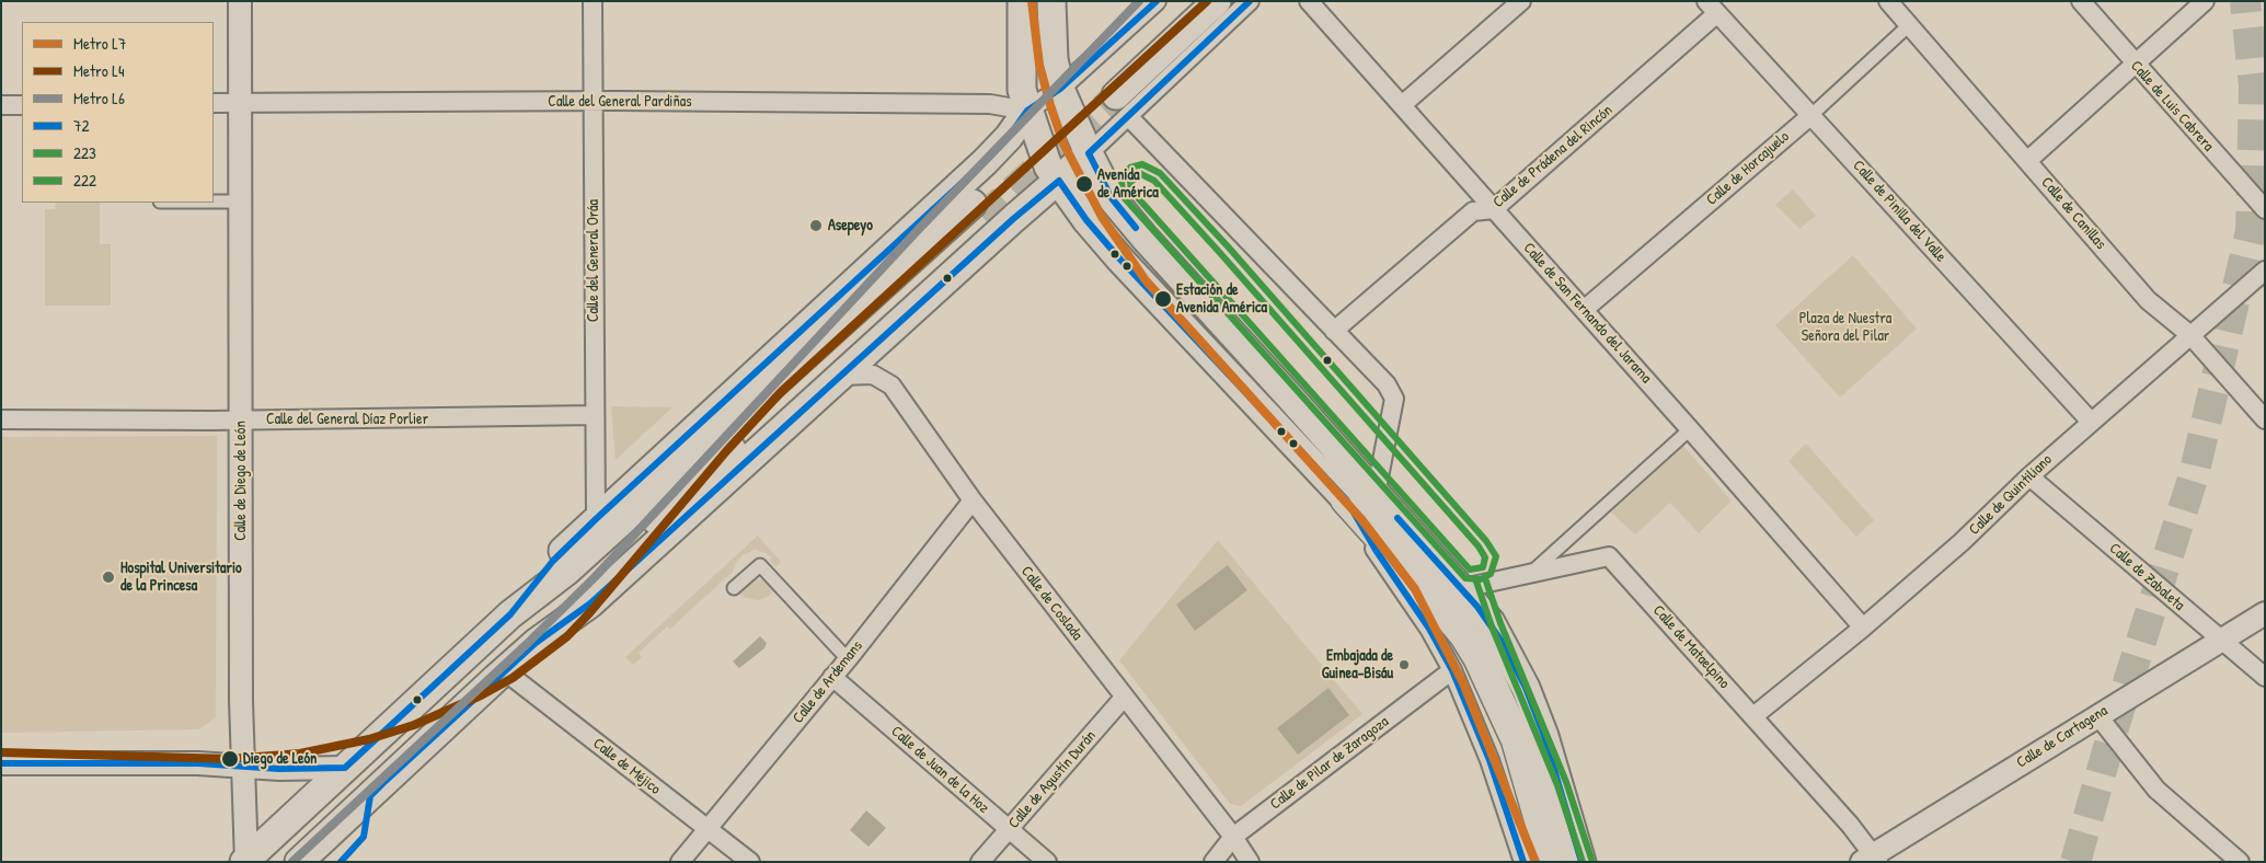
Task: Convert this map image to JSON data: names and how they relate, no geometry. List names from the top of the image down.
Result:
{
  "streets": {
    "street": [
      "Calle del General Pardiñas",
      "Calle de Luis Cabrera",
      "Calle de Prádena del Rincón",
      "Calle de Horcajuelo",
      "Calle de Pinilla del Valle",
      "Calle de Canillas",
      "Calle del General Oráa",
      "Calle de San Fernando del Jarama",
      "Calle del General Díaz Porlier",
      "Calle de Diego de León",
      "Calle de Quintiliano",
      "Calle de Zabaleta",
      "Calle de Coslada",
      "Calle de Mataelpino",
      "Calle de Ardemans",
      "Calle de Cartagena",
      "Calle de Pilar de Zaragoza",
      "Calle de Méjico",
      "Calle de Juan de la Hoz",
      "Calle de Agustín Durán"
    ]
  },
  "crossings": [
    ["Calle del General Pardiñas", "Calle del General Oráa"],
    ["Calle del General Pardiñas", "Calle de Diego de León"],
    ["Calle de Prádena del Rincón", "Calle de Pinilla del Valle"],
    ["Calle de Prádena del Rincón", "Calle de San Fernando del Jarama"],
    ["Calle de Horcajuelo", "Calle de Pinilla del Valle"],
    ["Calle de Horcajuelo", "Calle de Canillas"],
    ["Calle de Horcajuelo", "Calle de San Fernando del Jarama"],
    ["Calle de Pinilla del Valle", "Calle de Quintiliano"],
    ["Calle de Canillas", "Calle de Quintiliano"],
    ["Calle del General Oráa", "Calle del General Díaz Porlier"],
    ["Calle de San Fernando del Jarama", "Calle de Quintiliano"],
    ["Calle del General Díaz Porlier", "Calle de Diego de León"],
    ["Calle de Quintiliano", "Calle de Zabaleta"],
    ["Calle de Quintiliano", "Calle de Mataelpino"],
    ["Calle de Zabaleta", "Calle de Cartagena"],
    ["Calle de Coslada", "Calle de Ardemans"],
    ["Calle de Coslada", "Calle de Pilar de Zaragoza"],
    ["Calle de Coslada", "Calle de Agustín Durán"],
    ["Calle de Mataelpino", "Calle de Cartagena"],
    ["Calle de Ardemans", "Calle de Méjico"],
    ["Calle de Ardemans", "Calle de Juan de la Hoz"],
    ["Calle de Juan de la Hoz", "Calle de Agustín Durán"]
  ],
  "parks": ["Plaza de Nuestra Señora del Pilar"],
  "places": [
    "Avenida de América",
    "Asepeyo",
    "Estación de Avenida América",
    "Hospital Universitario de la Princesa",
    "Embajada de Guinea-Bisáu",
    "Diego de León"
  ],
  "lines": [
    "metro line L7",
    "metro line L4",
    "metro line L6",
    "transit line 72",
    "transit line 223",
    "transit line 222"
  ],
  "legend": [
    "Metro L7",
    "Metro L4",
    "Metro L6",
    "72",
    "223",
    "222"
  ]
}
